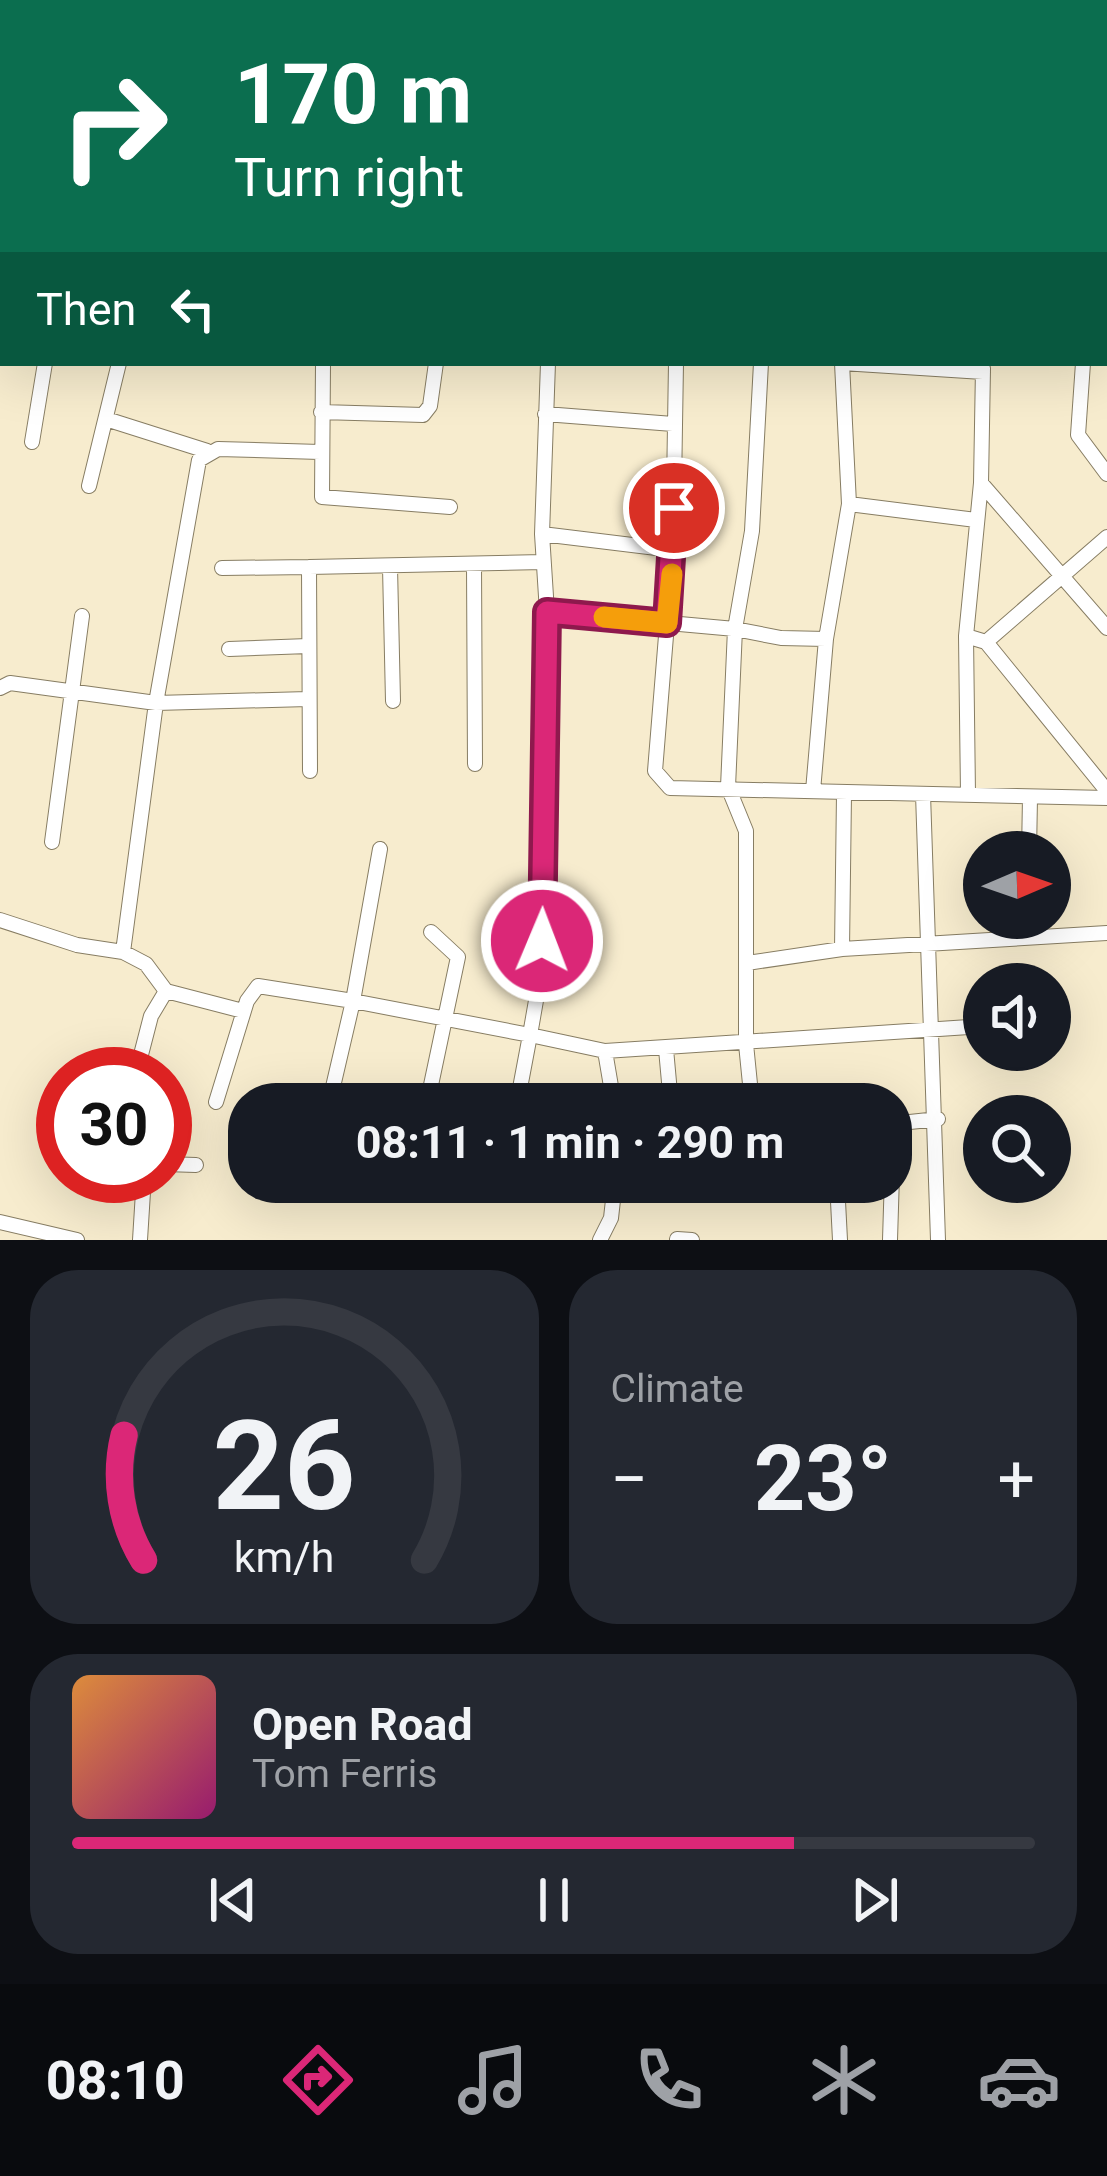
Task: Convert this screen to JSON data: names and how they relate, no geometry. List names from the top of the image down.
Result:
{
  "north": "right",
  "page": {
    "turn": ["170 m", "Turn right"],
    "then": "Then",
    "limit": "30",
    "trip": "08:11 · 1 min · 290 m",
    "tile": "Climate",
    "heat": ["−", "23°", "+"],
    "song": ["Open Road", "Tom Ferris"],
    "tabs": "08:10",
    "gauge": ["26", "km/h"]
  }
}
